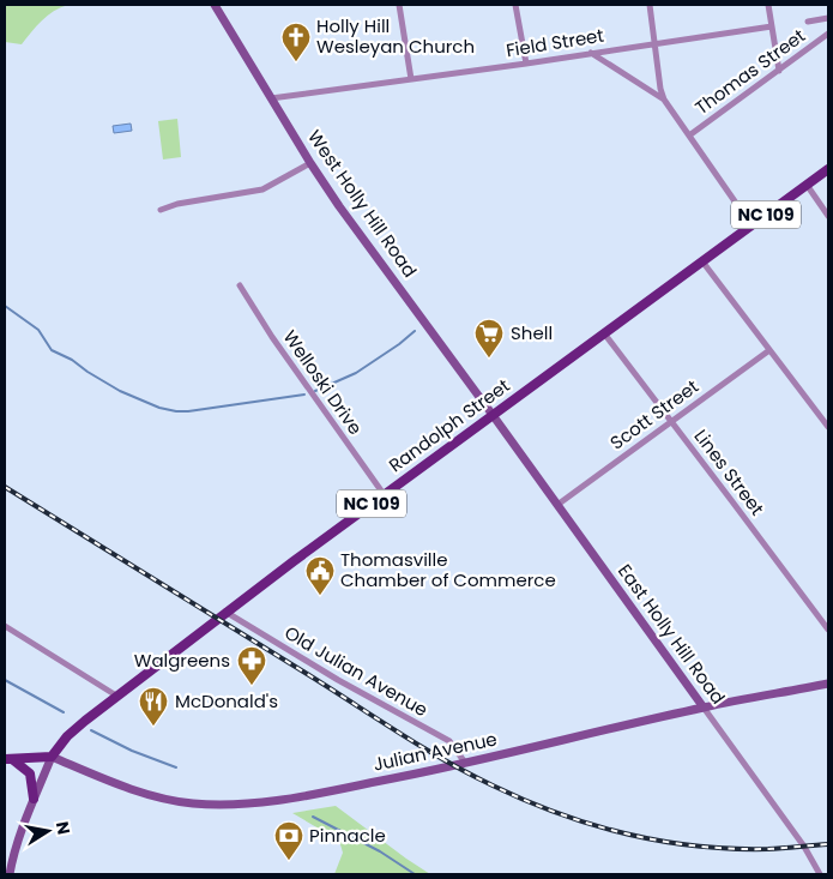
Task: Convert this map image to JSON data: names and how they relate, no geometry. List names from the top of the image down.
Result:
{
  "streets": {
    "main road": ["NC 109", "Randolph Street"],
    "street": [
      "Field Street",
      "Thomas Street",
      "West Holly Hill Road",
      "Welloski Drive",
      "Scott Street",
      "Lines Street",
      "East Holly Hill Road",
      "Old Julian Avenue",
      "Julian Avenue"
    ]
  },
  "crossings": [
    ["Field Street", "West Holly Hill Road"],
    ["West Holly Hill Road", "Randolph Street"],
    ["West Holly Hill Road", "East Holly Hill Road"],
    ["Welloski Drive", "Randolph Street"],
    ["Scott Street", "Lines Street"],
    ["Scott Street", "East Holly Hill Road"],
    ["Randolph Street", "Lines Street"],
    ["Randolph Street", "East Holly Hill Road"],
    ["Randolph Street", "Old Julian Avenue"],
    ["Randolph Street", "Julian Avenue"],
    ["East Holly Hill Road", "Julian Avenue"],
    ["Old Julian Avenue", "Julian Avenue"]
  ],
  "places": {
    "church": ["Holly Hill Wesleyan Church"],
    "supermarket": ["Shell"],
    "public building": ["Thomasville Chamber of Commerce"],
    "pharmacy": ["Walgreens"],
    "restaurant": ["McDonald's"],
    "bank": ["Pinnacle"]
  },
  "north": "right"
}
